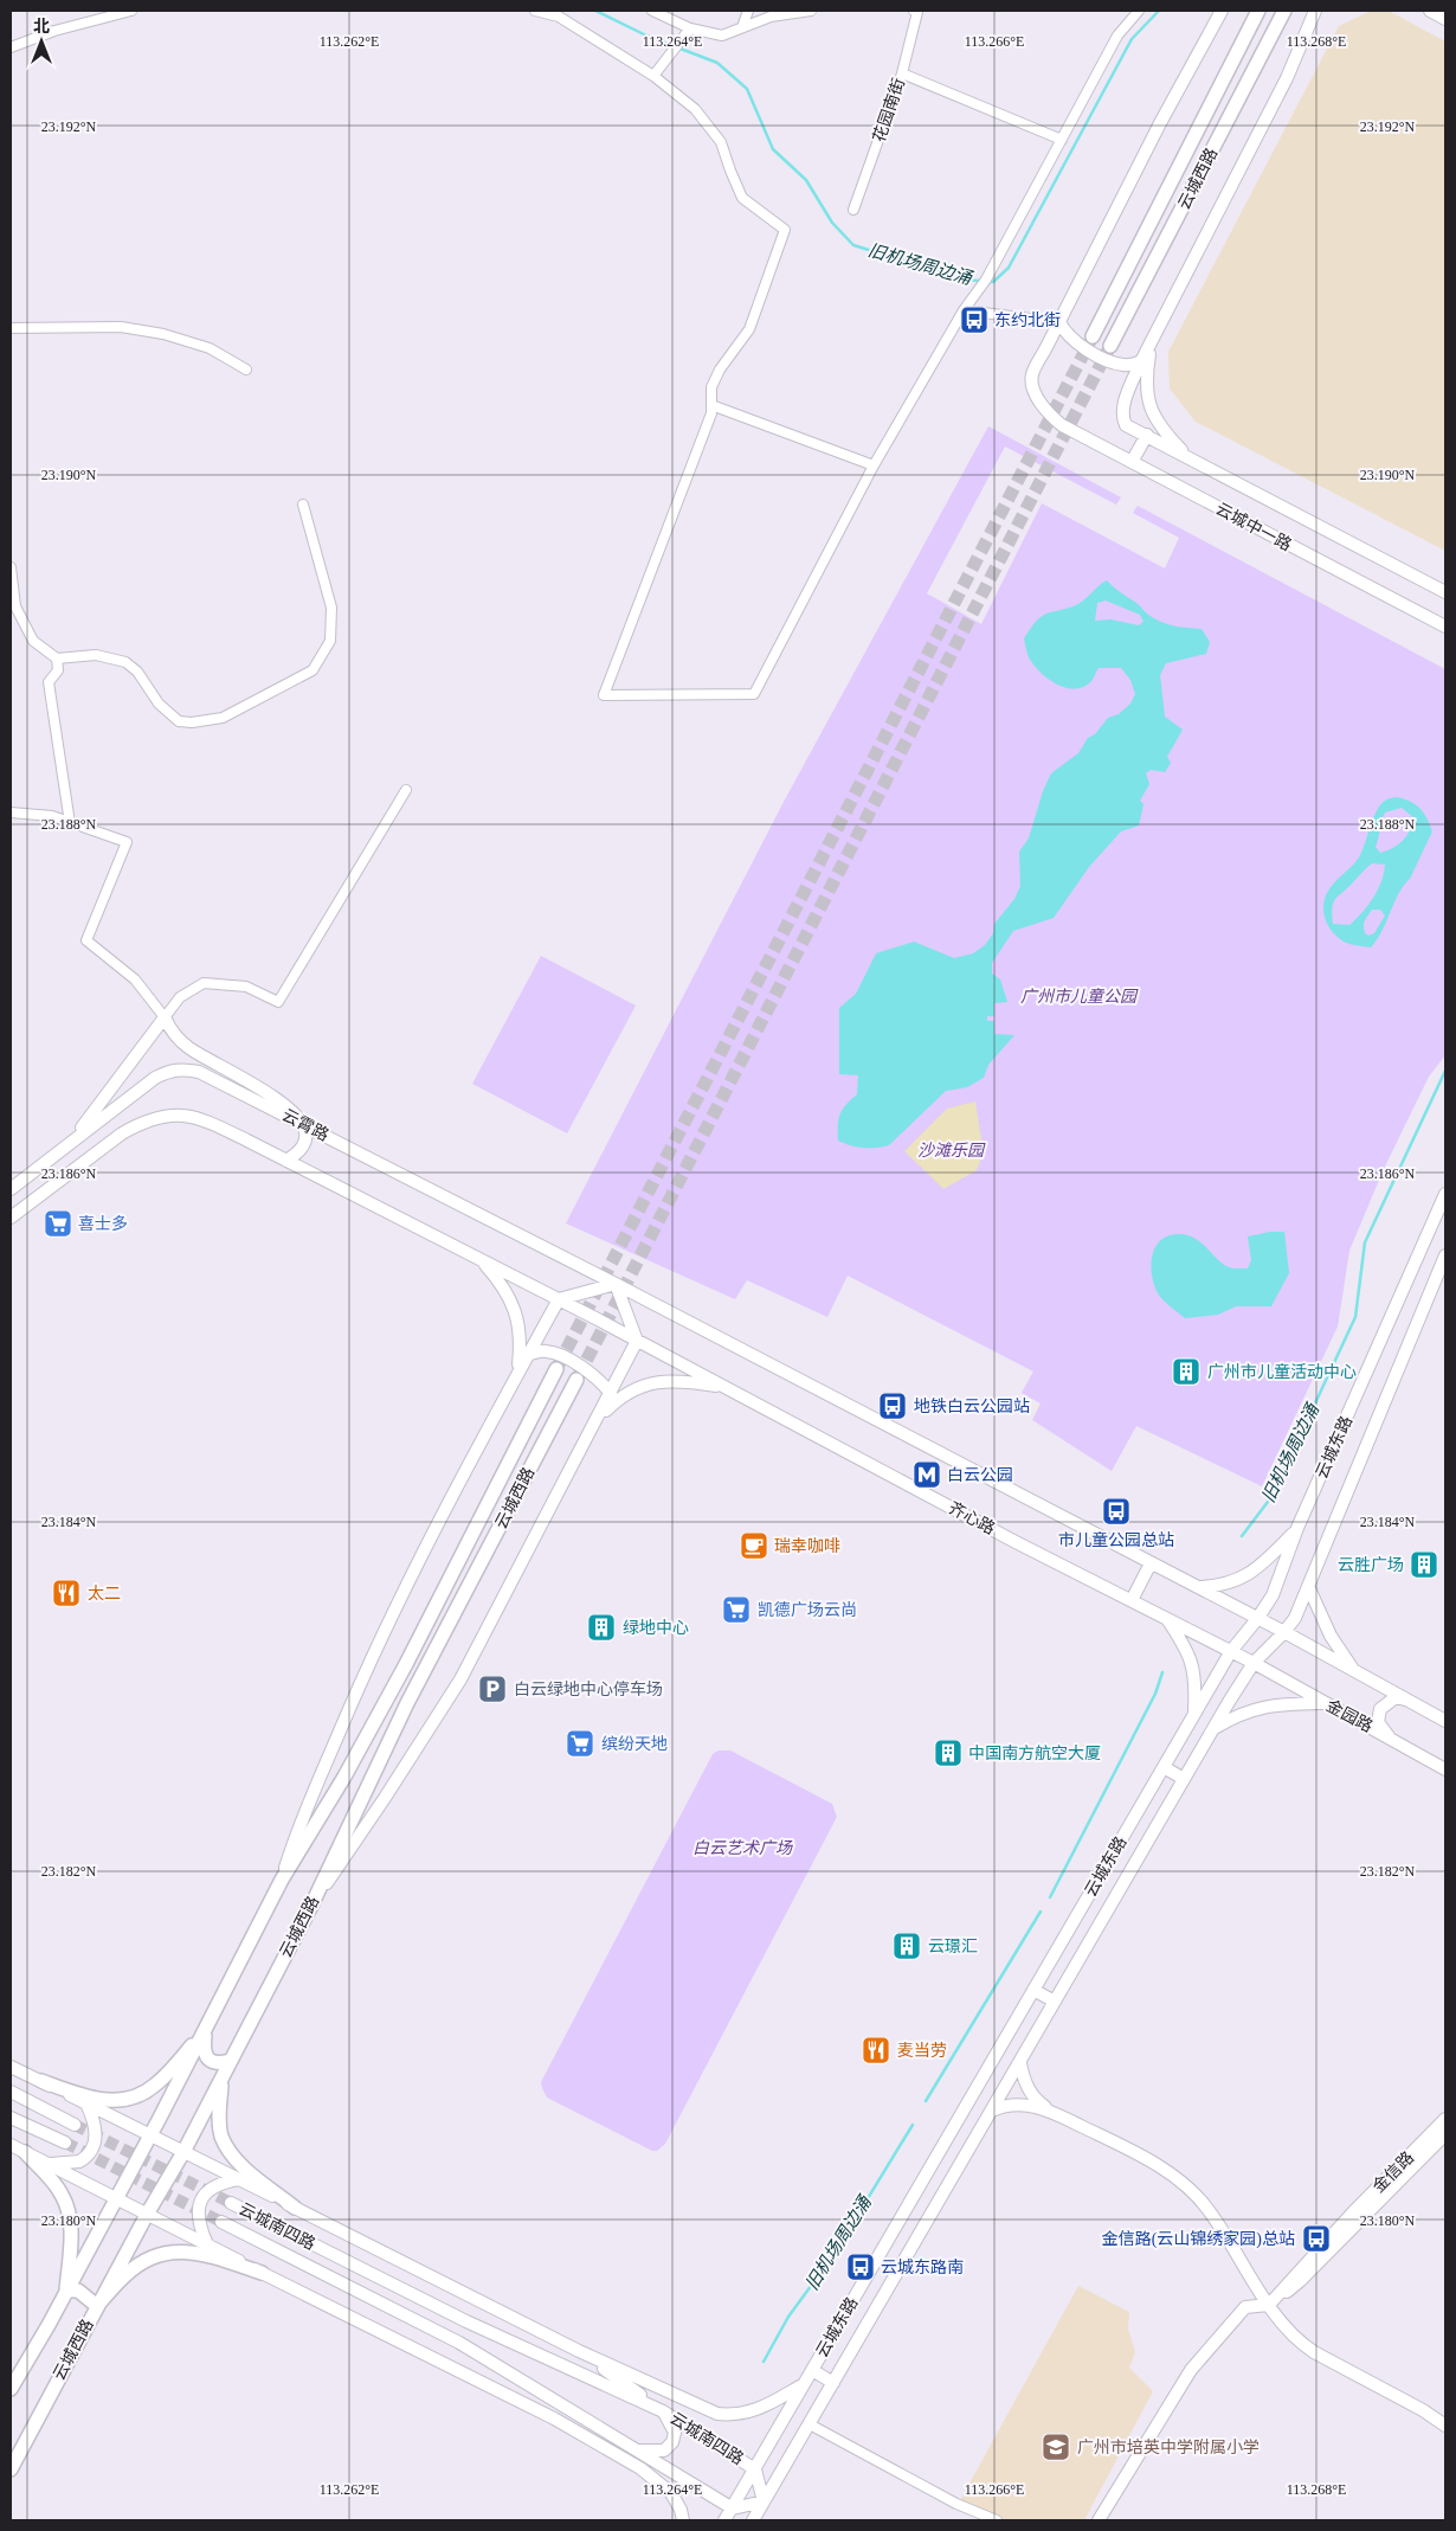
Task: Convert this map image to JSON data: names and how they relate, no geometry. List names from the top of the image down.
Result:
{
  "streets": {
    "main road": [
      "云城西路",
      "云城中一路",
      "云霄路",
      "云城东路",
      "齐心路",
      "金园路",
      "金信路",
      "云城南四路"
    ],
    "street": ["花园南街"]
  },
  "crossings": [
    ["云城东路", "齐心路"],
    ["云城东路", "金园路"],
    ["云城东路", "云城南四路"],
    ["齐心路", "金园路"]
  ],
  "water": ["旧机场周边涌"],
  "parks": ["广州市儿童公园", "沙滩乐园", "白云艺术广场"],
  "places": {
    "bus stop": [
      "东约北街",
      "地铁白云公园站",
      "市儿童公园总站",
      "金信路(云山锦绣家园)总站",
      "云城东路南"
    ],
    "supermarket": ["喜士多", "凯德广场云尚", "缤纷天地"],
    "building": [
      "广州市儿童活动中心",
      "云胜广场",
      "绿地中心",
      "中国南方航空大厦",
      "云璟汇"
    ],
    "metro station": ["白云公园"],
    "cafe": ["瑞幸咖啡"],
    "restaurant": ["太二", "麦当劳"],
    "parking": ["白云绿地中心停车场"],
    "school or university": ["广州市培英中学附属小学"]
  },
  "north": "top",
  "coordinates": [
    "113.262°E",
    "113.264°E",
    "113.266°E",
    "113.268°E",
    "23.192°N",
    "23.190°N",
    "23.188°N",
    "23.186°N",
    "23.184°N",
    "23.182°N",
    "23.180°N"
  ]
}
